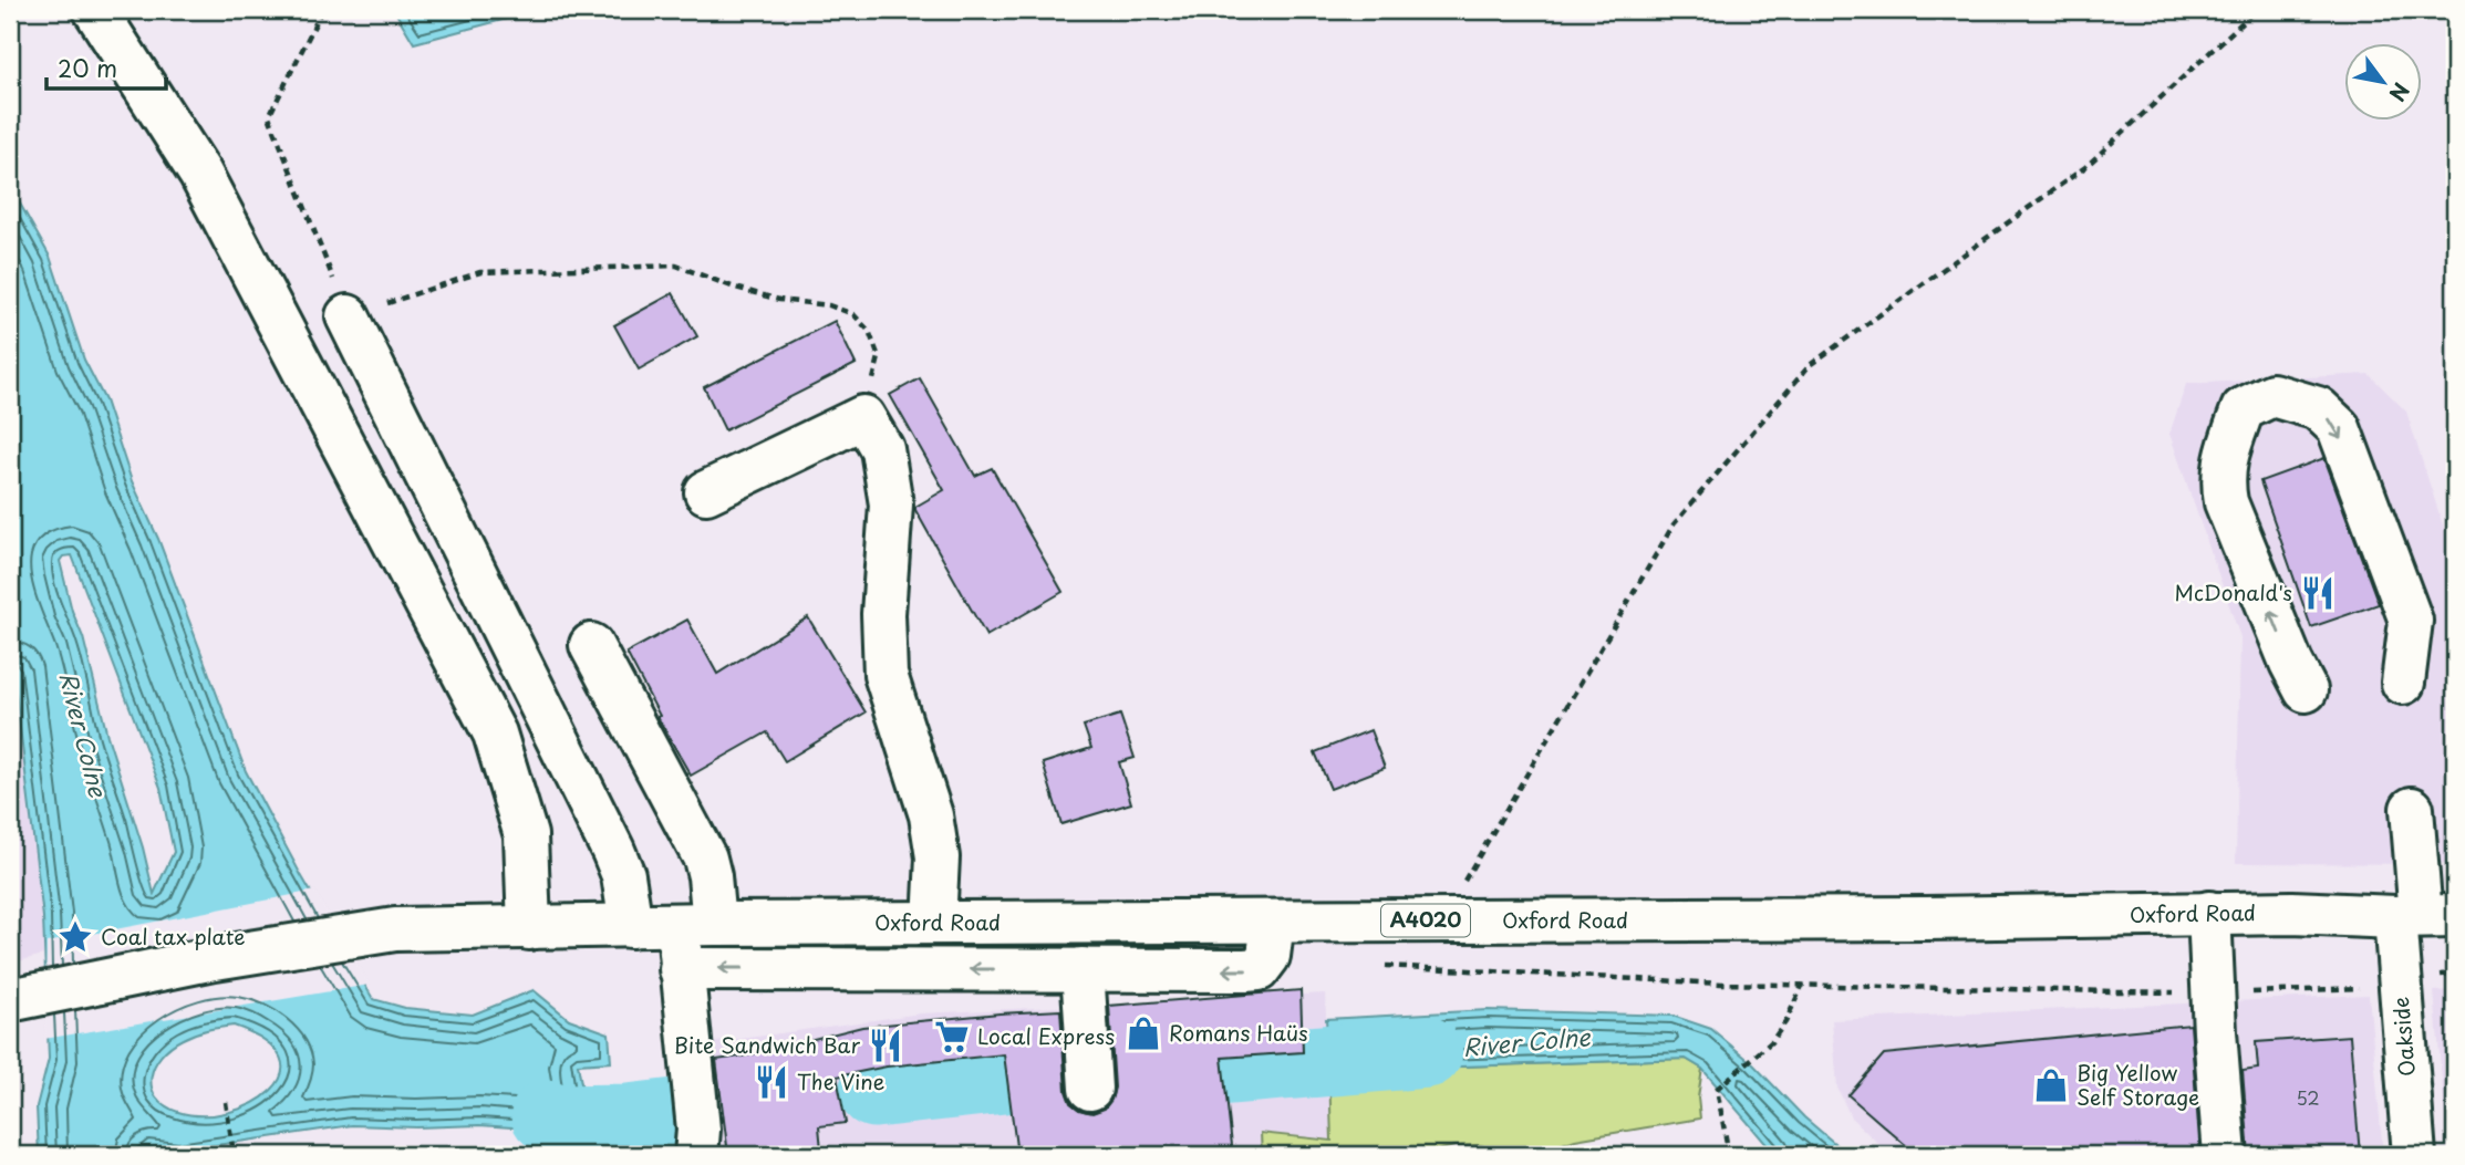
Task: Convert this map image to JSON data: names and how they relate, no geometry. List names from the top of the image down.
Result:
{
  "streets": {
    "main road": ["Oxford Road", "A4020", "Oakside"]
  },
  "crossings": [
    ["Oxford Road", "Oakside"]
  ],
  "water": ["River Colne"],
  "places": {
    "restaurant": ["McDonald's", "Bite Sandwich Bar", "The Vine"],
    "place": ["Coal tax plate"],
    "shop": ["Romans Haüs", "Big Yellow Self Storage"],
    "supermarket": ["Local Express"]
  },
  "house_numbers": ["52"],
  "scale_bar": "20 m",
  "north": "bottom right"
}
